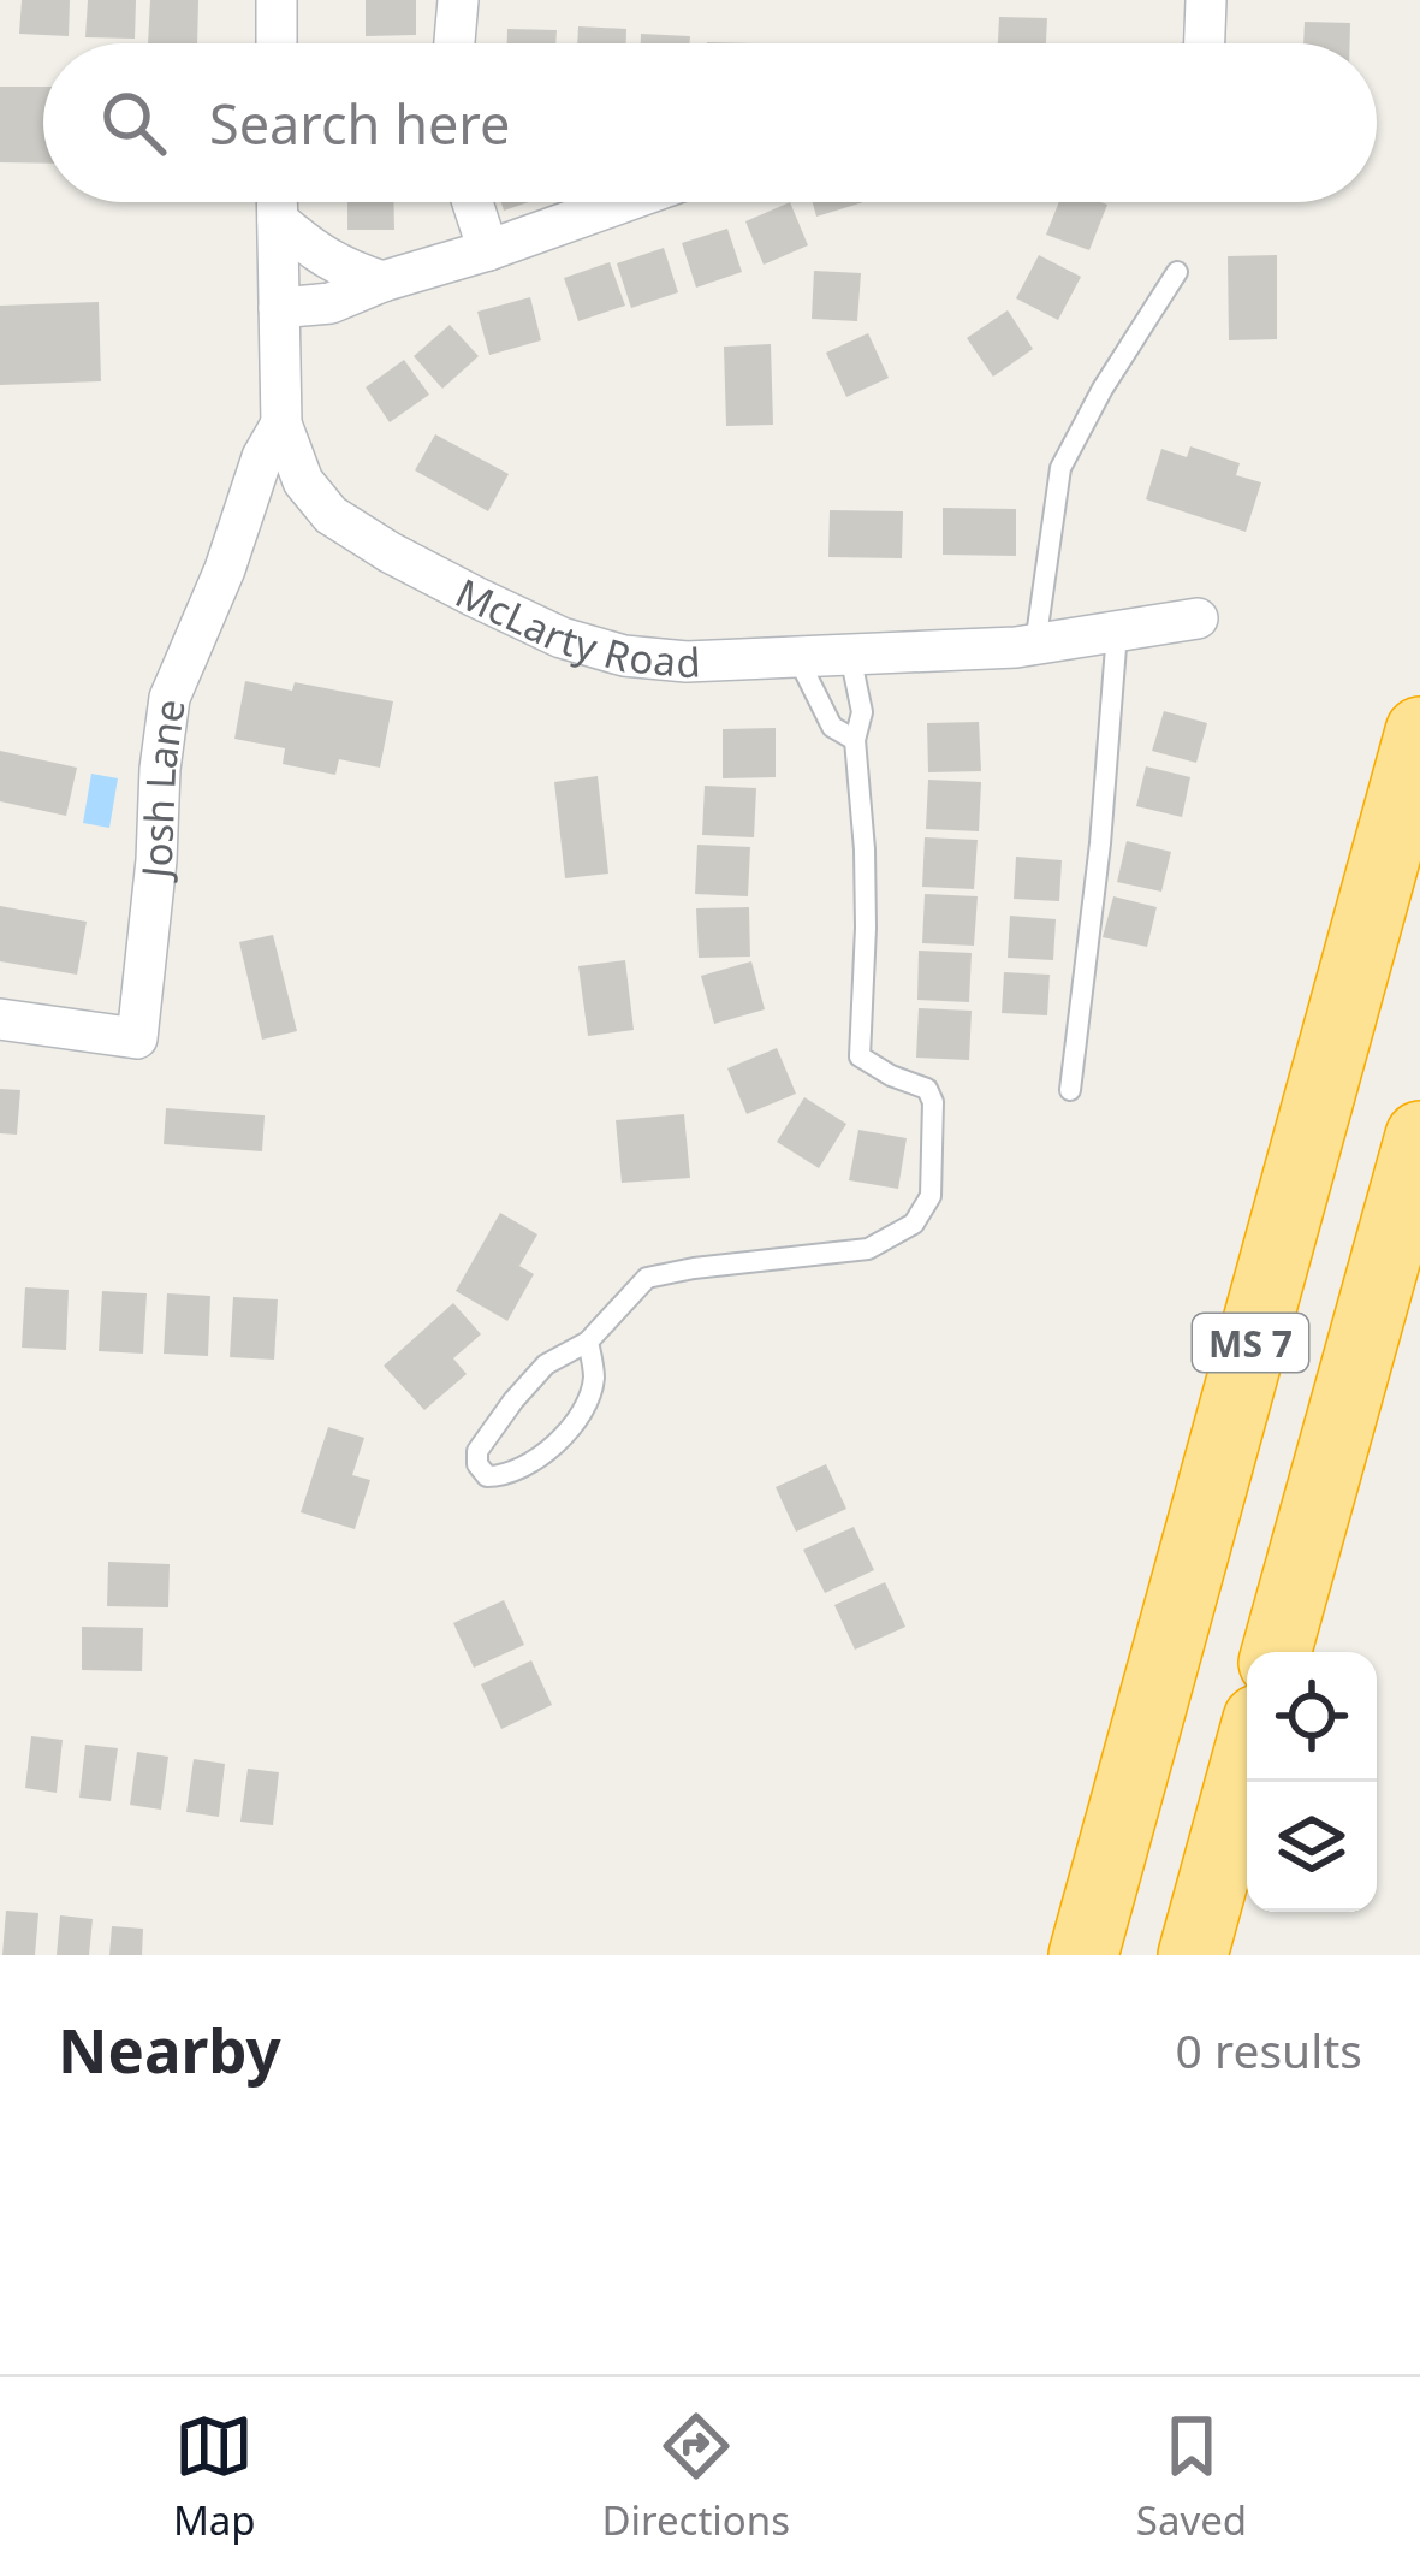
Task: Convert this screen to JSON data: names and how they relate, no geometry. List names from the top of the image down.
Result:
{
  "streets": {
    "highway": ["MS 7"],
    "street": ["McLarty Road", "Josh Lane"]
  },
  "crossings": [
    ["McLarty Road", "Josh Lane"]
  ],
  "page": {
    "search": "Search here",
    "heading": ["Nearby", "0 results"],
    "nav": ["Map", "Directions", "Saved"]
  }
}
